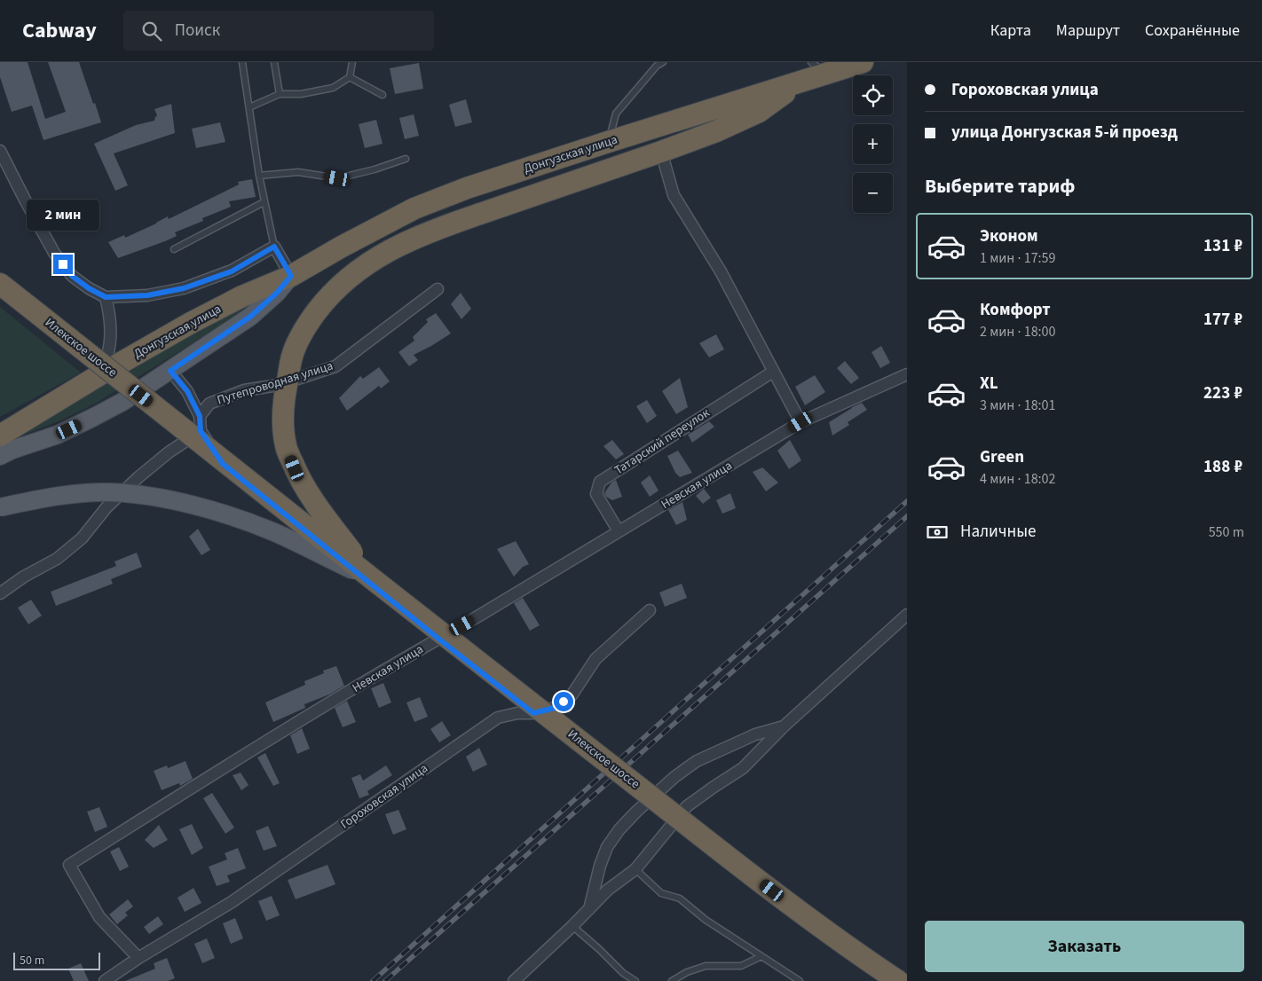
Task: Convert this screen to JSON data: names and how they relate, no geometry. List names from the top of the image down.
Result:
{
  "streets": {
    "highway": ["Донгузская улица", "Илекское шоссе"],
    "street": [
      "Путепроводная улица",
      "Татарский переулок",
      "Невская улица",
      "Гороховская улица"
    ]
  },
  "crossings": [
    ["Татарский переулок", "Невская улица"],
    ["Невская улица", "Гороховская улица"]
  ],
  "scale_bar": "50 m",
  "page": {
    "header": "Cabway",
    "search": "Поиск",
    "nav": ["Карта", "Маршрут", "Сохранённые"],
    "banner": ["Гороховская улица", "улица Донгузская 5-й проезд"],
    "map_buttons": ["+", "−"],
    "heading": "Выберите тариф",
    "bubble": "2 мин",
    "list": [
      {
        "name": "Эконом",
        "note": "1 мин · 17:59",
        "value": "131 ₽"
      },
      {
        "name": "Комфорт",
        "note": "2 мин · 18:00",
        "value": "177 ₽"
      },
      {
        "name": "XL",
        "note": "3 мин · 18:01",
        "value": "223 ₽"
      },
      {
        "name": "Green",
        "note": "4 мин · 18:02",
        "value": "188 ₽"
      }
    ],
    "pay": ["Наличные", "550 m"],
    "buttons": "Заказать",
    "scale": "50 m"
  }
}
